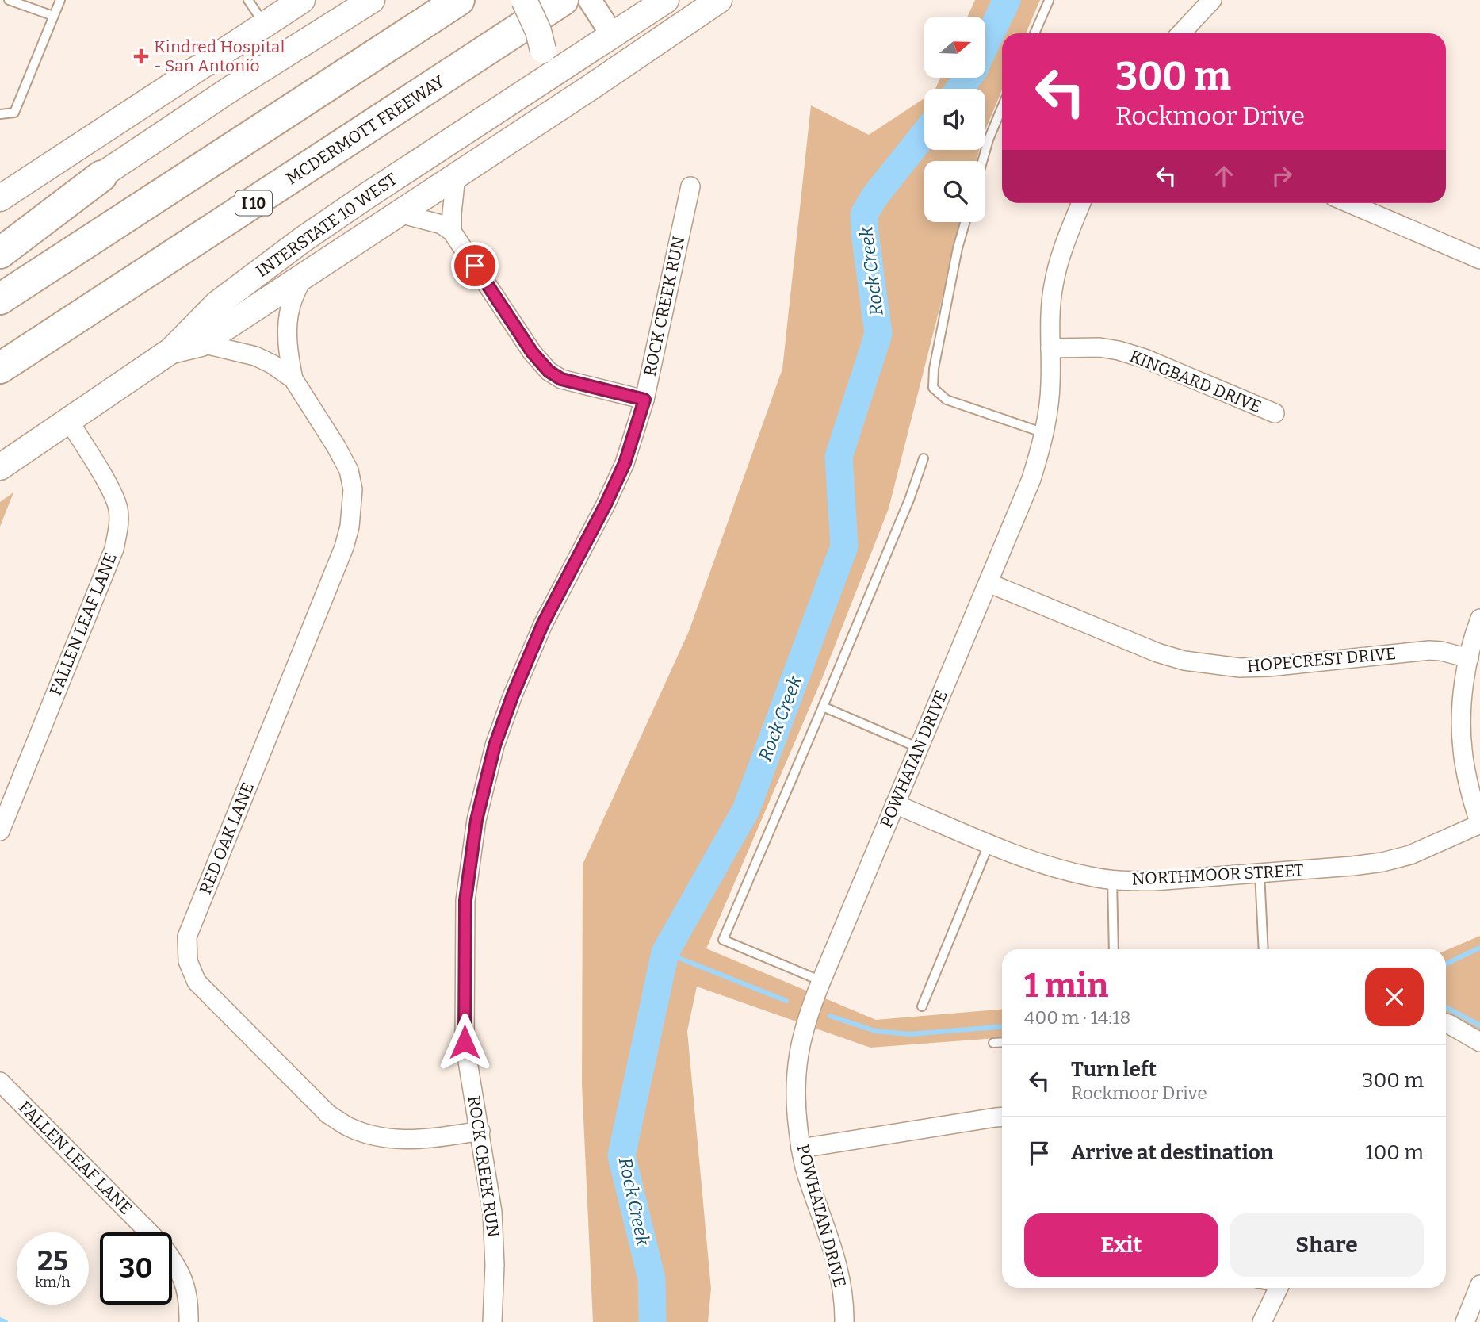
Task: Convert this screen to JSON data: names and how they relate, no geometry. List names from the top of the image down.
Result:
{
  "streets": {
    "highway": ["MCDERMOTT FREEWAY", "I 10"],
    "main road": ["INTERSTATE 10 WEST"],
    "street": [
      "ROCK CREEK RUN",
      "KINGBARD DRIVE",
      "FALLEN LEAF LANE",
      "HOPECREST DRIVE",
      "POWHATAN DRIVE",
      "RED OAK LANE",
      "NORTHMOOR STREET"
    ]
  },
  "crossings": [
    ["INTERSTATE 10 WEST", "FALLEN LEAF LANE"],
    ["ROCK CREEK RUN", "RED OAK LANE"],
    ["KINGBARD DRIVE", "POWHATAN DRIVE"],
    ["HOPECREST DRIVE", "POWHATAN DRIVE"],
    ["POWHATAN DRIVE", "NORTHMOOR STREET"]
  ],
  "water": ["Rock Creek"],
  "places": {
    "health": ["Kindred Hospital - San Antonio"]
  },
  "north": "right",
  "page": {
    "turn": ["300 m", "Rockmoor Drive"],
    "heading": ["1 min", "400 m · 14:18"],
    "list": [
      {
        "name": "Turn left",
        "note": "Rockmoor Drive",
        "value": "300 m"
      },
      {
        "name": "Arrive at destination",
        "value": "100 m"
      }
    ],
    "buttons": ["Exit", "Share"],
    "speed": "25 km/h",
    "limit": "30"
  }
}
